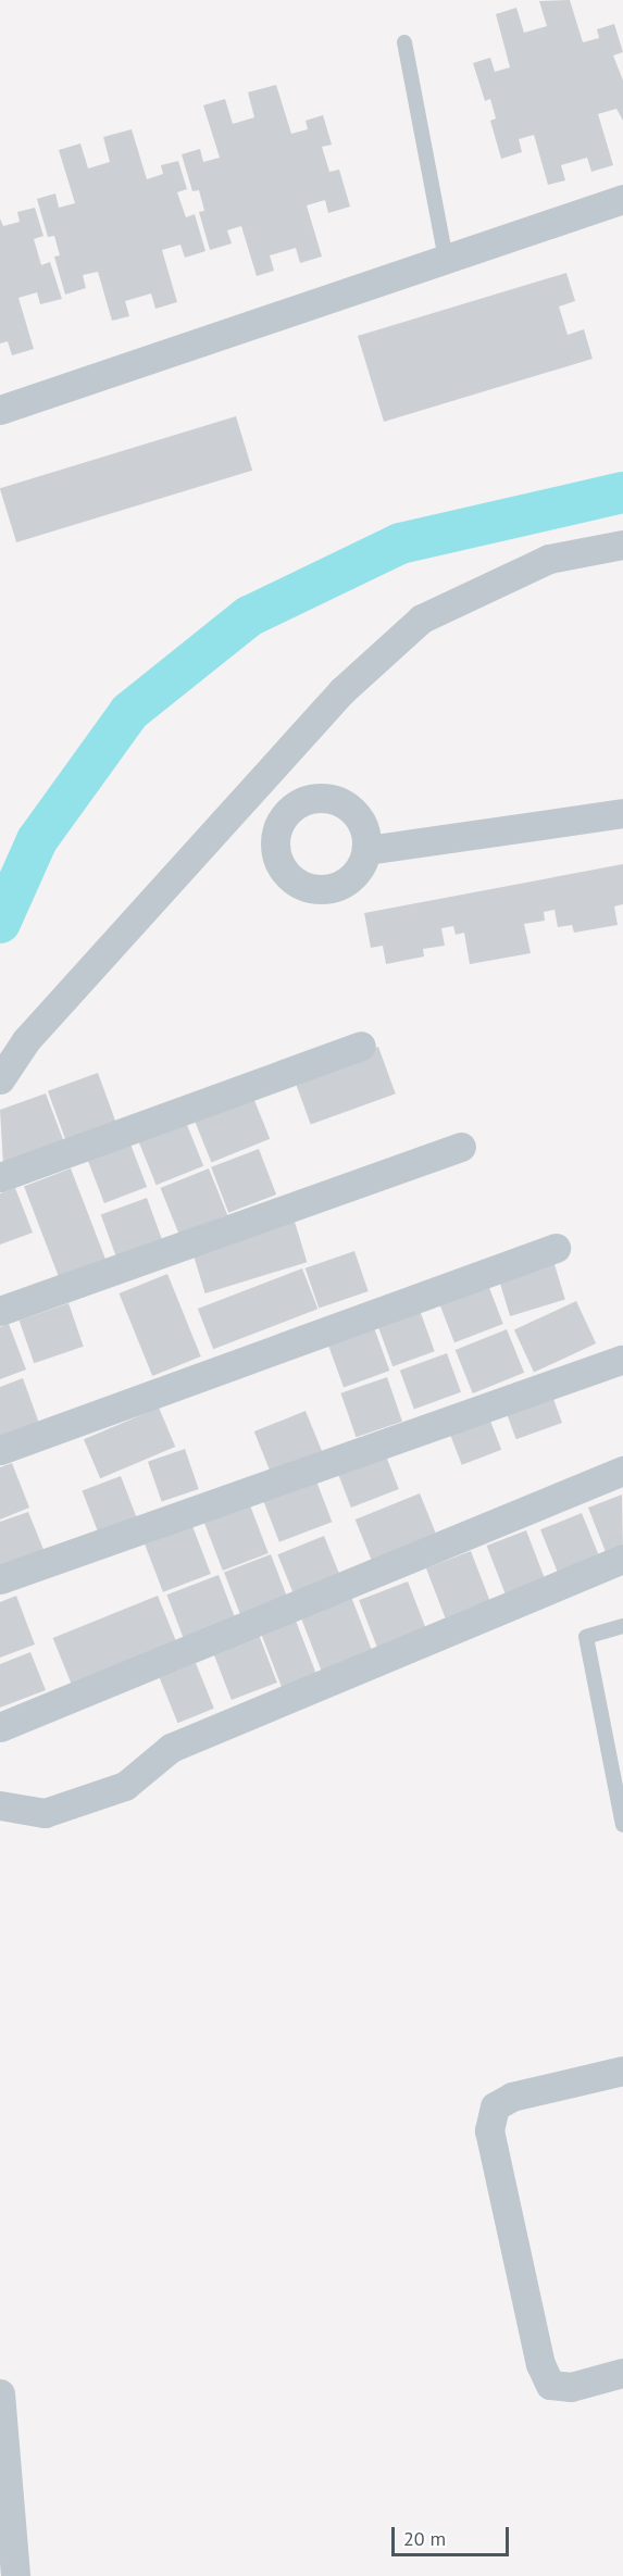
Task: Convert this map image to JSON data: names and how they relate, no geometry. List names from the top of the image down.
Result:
{
  "scale_bar": "20 m"
}
